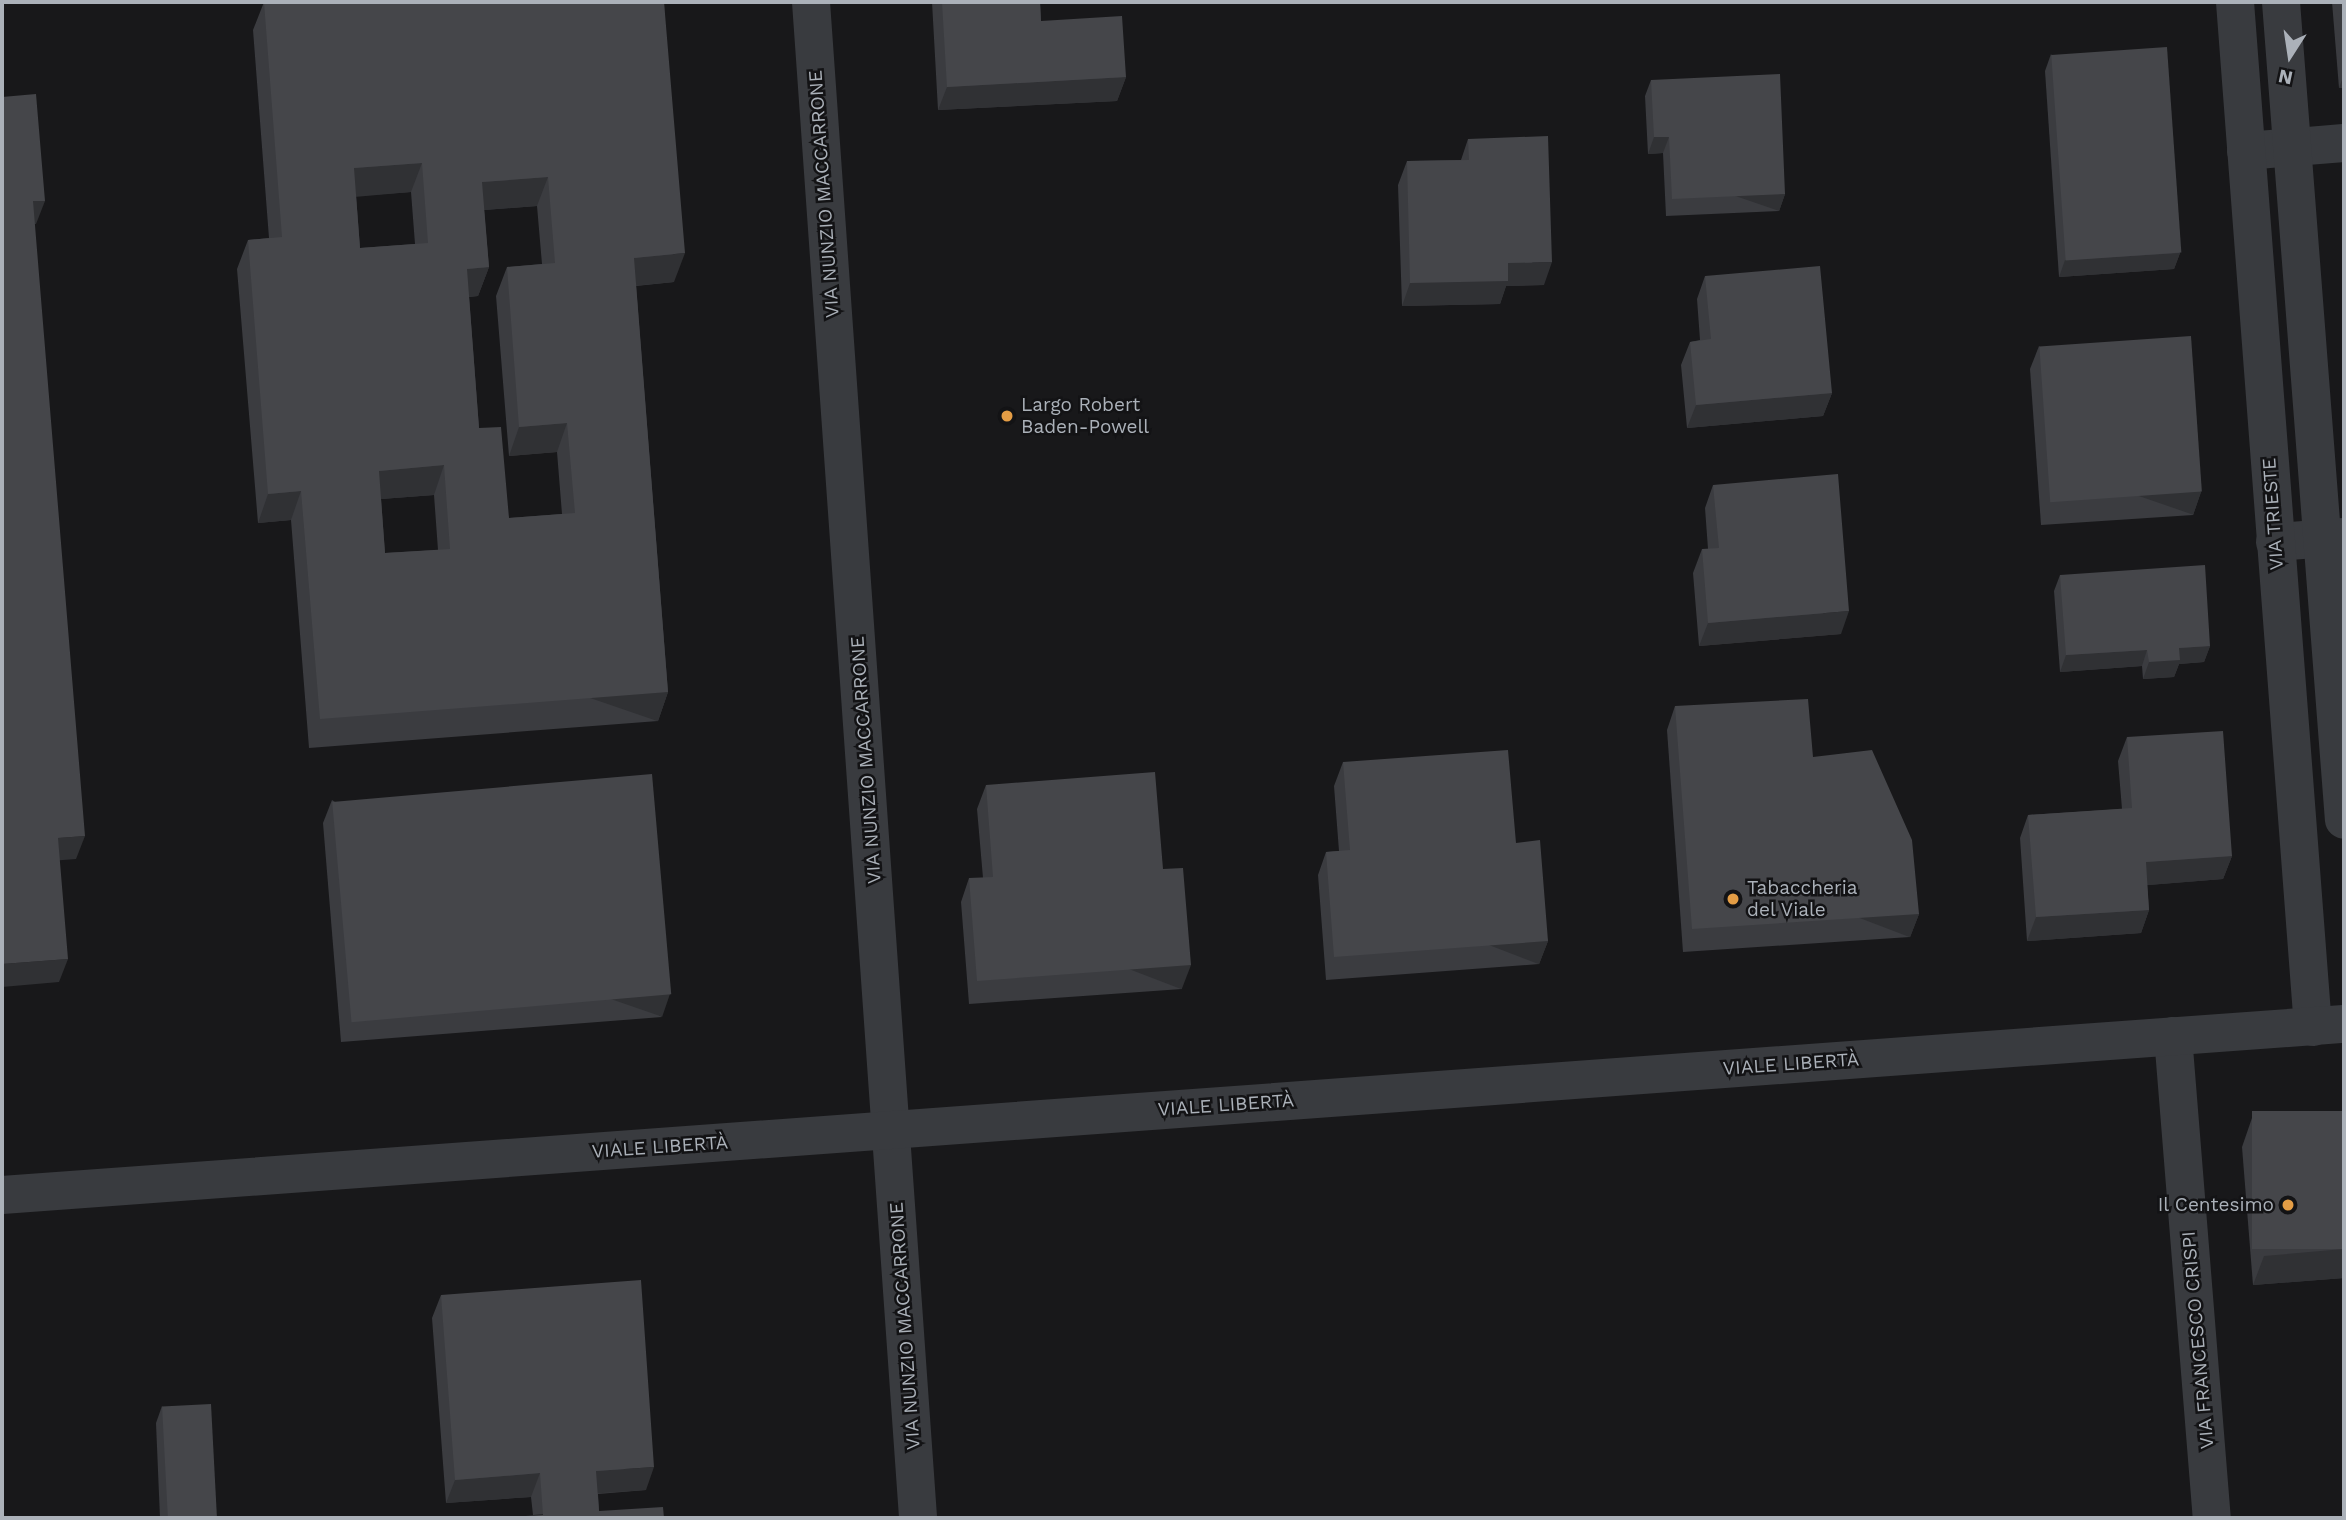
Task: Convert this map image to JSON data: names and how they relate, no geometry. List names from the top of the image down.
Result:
{
  "streets": {
    "street": [
      "VIA NUNZIO MACCARRONE",
      "VIA TRIESTE",
      "VIALE LIBERTÀ",
      "VIA FRANCESCO CRISPI"
    ]
  },
  "crossings": [
    ["VIA NUNZIO MACCARRONE", "VIALE LIBERTÀ"],
    ["VIA TRIESTE", "VIALE LIBERTÀ"],
    ["VIALE LIBERTÀ", "VIA FRANCESCO CRISPI"]
  ],
  "places": ["Largo Robert Baden-Powell", "Tabaccheria del Viale", "Il Centesimo"],
  "north": "bottom"
}
